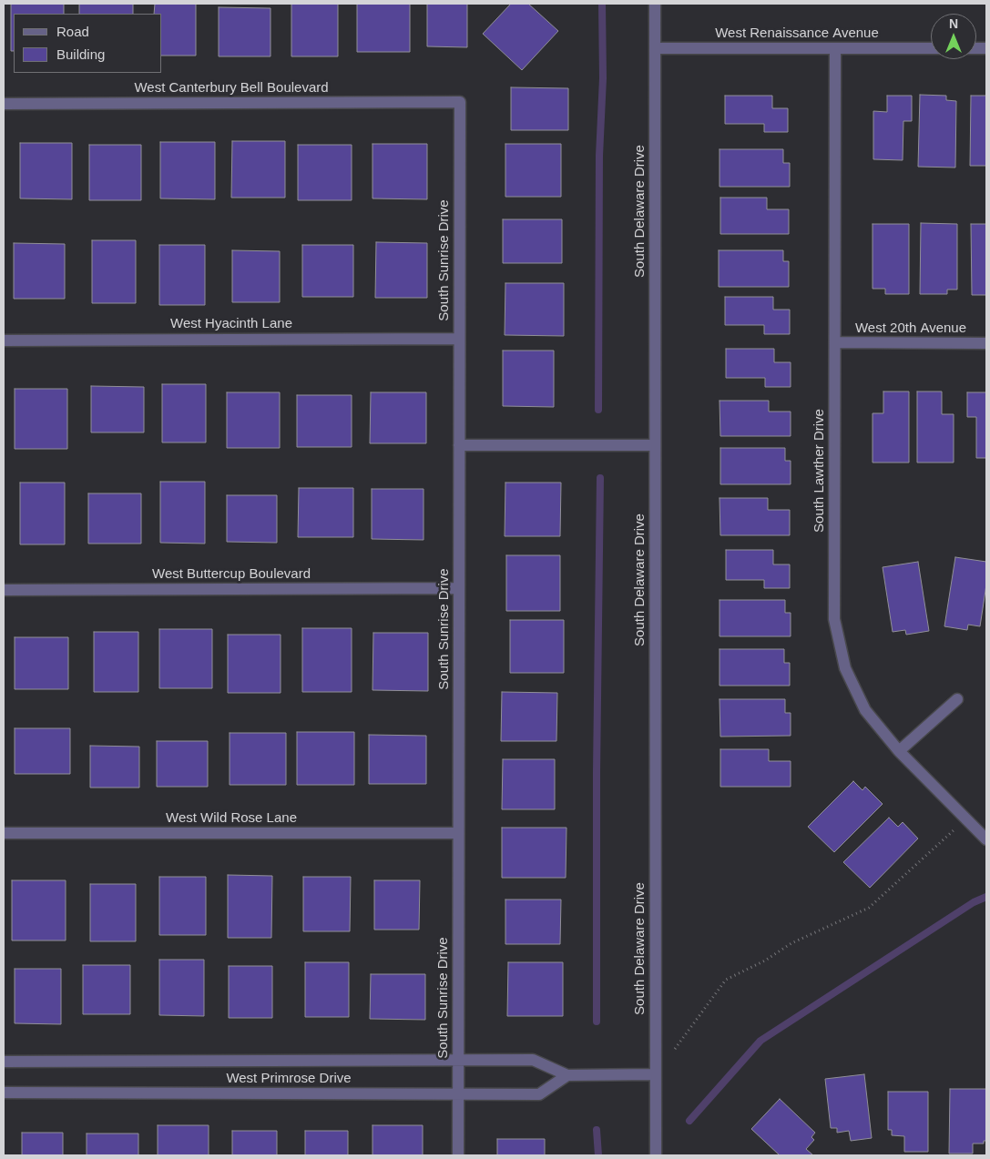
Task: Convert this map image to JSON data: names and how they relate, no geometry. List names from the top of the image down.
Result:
{
  "streets": {
    "street": [
      "West Renaissance Avenue",
      "West Canterbury Bell Boulevard",
      "South Delaware Drive",
      "South Sunrise Drive",
      "West Hyacinth Lane",
      "West 20th Avenue",
      "South Lawther Drive",
      "West Buttercup Boulevard",
      "West Wild Rose Lane",
      "West Primrose Drive"
    ]
  },
  "crossings": [
    ["West Renaissance Avenue", "South Delaware Drive"],
    ["West Renaissance Avenue", "South Lawther Drive"],
    ["West Canterbury Bell Boulevard", "South Sunrise Drive"],
    ["South Delaware Drive", "West Primrose Drive"],
    ["South Sunrise Drive", "West Hyacinth Lane"],
    ["South Sunrise Drive", "West Buttercup Boulevard"],
    ["South Sunrise Drive", "West Wild Rose Lane"],
    ["South Sunrise Drive", "West Primrose Drive"],
    ["West 20th Avenue", "South Lawther Drive"]
  ],
  "legend": ["Road", "Building"],
  "north": "top"
}
